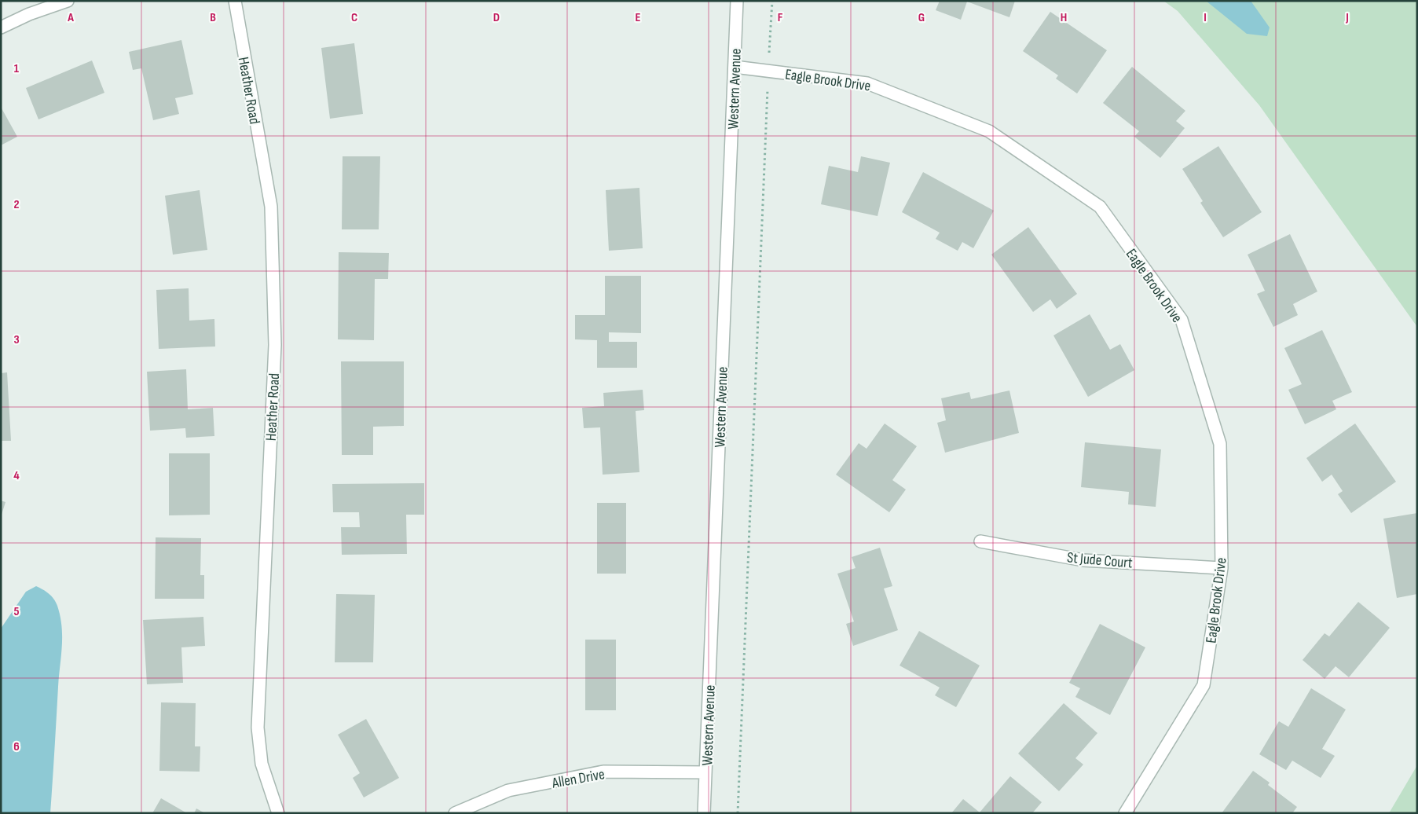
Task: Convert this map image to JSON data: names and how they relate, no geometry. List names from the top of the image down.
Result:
{
  "streets": {
    "street": [
      "Eagle Brook Drive",
      "Western Avenue",
      "Heather Road",
      "St Jude Court",
      "Allen Drive"
    ]
  },
  "crossings": [
    ["Eagle Brook Drive", "Western Avenue"],
    ["Eagle Brook Drive", "St Jude Court"],
    ["Western Avenue", "Allen Drive"]
  ],
  "grid": {
    "columns": [
      "A",
      "B",
      "C",
      "D",
      "E",
      "F",
      "G",
      "H",
      "I",
      "J"
    ],
    "rows": [
      "1",
      "2",
      "3",
      "4",
      "5",
      "6"
    ]
  }
}
